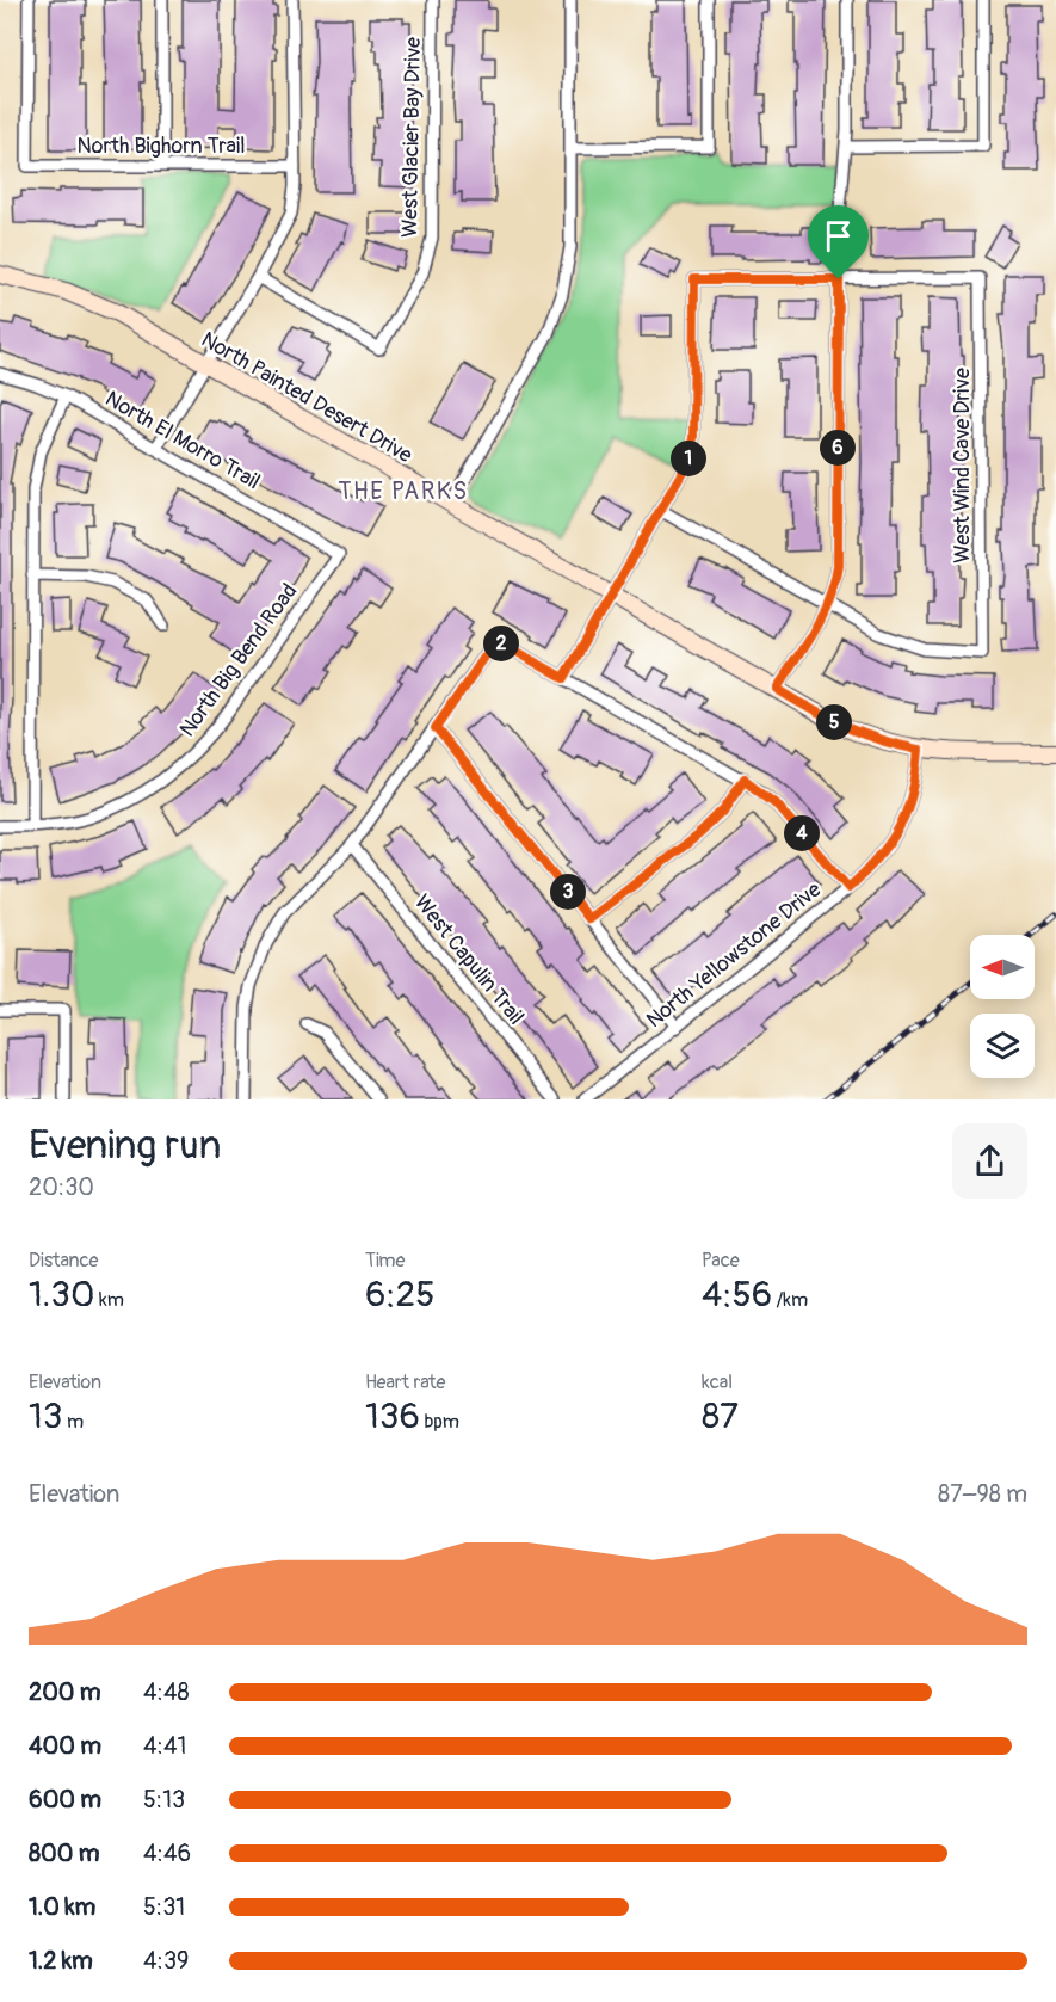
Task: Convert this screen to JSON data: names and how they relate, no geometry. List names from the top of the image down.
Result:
{
  "streets": {
    "street": [
      "West Glacier Bay Drive",
      "North Bighorn Trail",
      "North Painted Desert Drive",
      "North El Morro Trail",
      "West Wind Cave Drive",
      "North Big Bend Road",
      "North Yellowstone Drive",
      "West Capulin Trail"
    ]
  },
  "crossings": [
    ["North Painted Desert Drive", "North Yellowstone Drive"],
    ["North El Morro Trail", "North Big Bend Road"]
  ],
  "districts": ["THE PARKS"],
  "north": "left",
  "page": {
    "pins": [
      "6",
      "1",
      "2",
      "5",
      "4",
      "3"
    ],
    "heading": ["Evening run", "20:30"],
    "stats": [
      ["Distance", "1.30 km"],
      ["Time", "6:25"],
      ["Pace", "4:56 /km"],
      ["Elevation", "13 m"],
      ["Heart rate", "136 bpm"],
      ["kcal", "87"]
    ],
    "chart": ["Elevation", "87–98 m"],
    "list": [
      {
        "name": "200 m",
        "note": "4:48"
      },
      {
        "name": "400 m",
        "note": "4:41"
      },
      {
        "name": "600 m",
        "note": "5:13"
      },
      {
        "name": "800 m",
        "note": "4:46"
      },
      {
        "name": "1.0 km",
        "note": "5:31"
      },
      {
        "name": "1.2 km",
        "note": "4:39"
      }
    ]
  }
}
